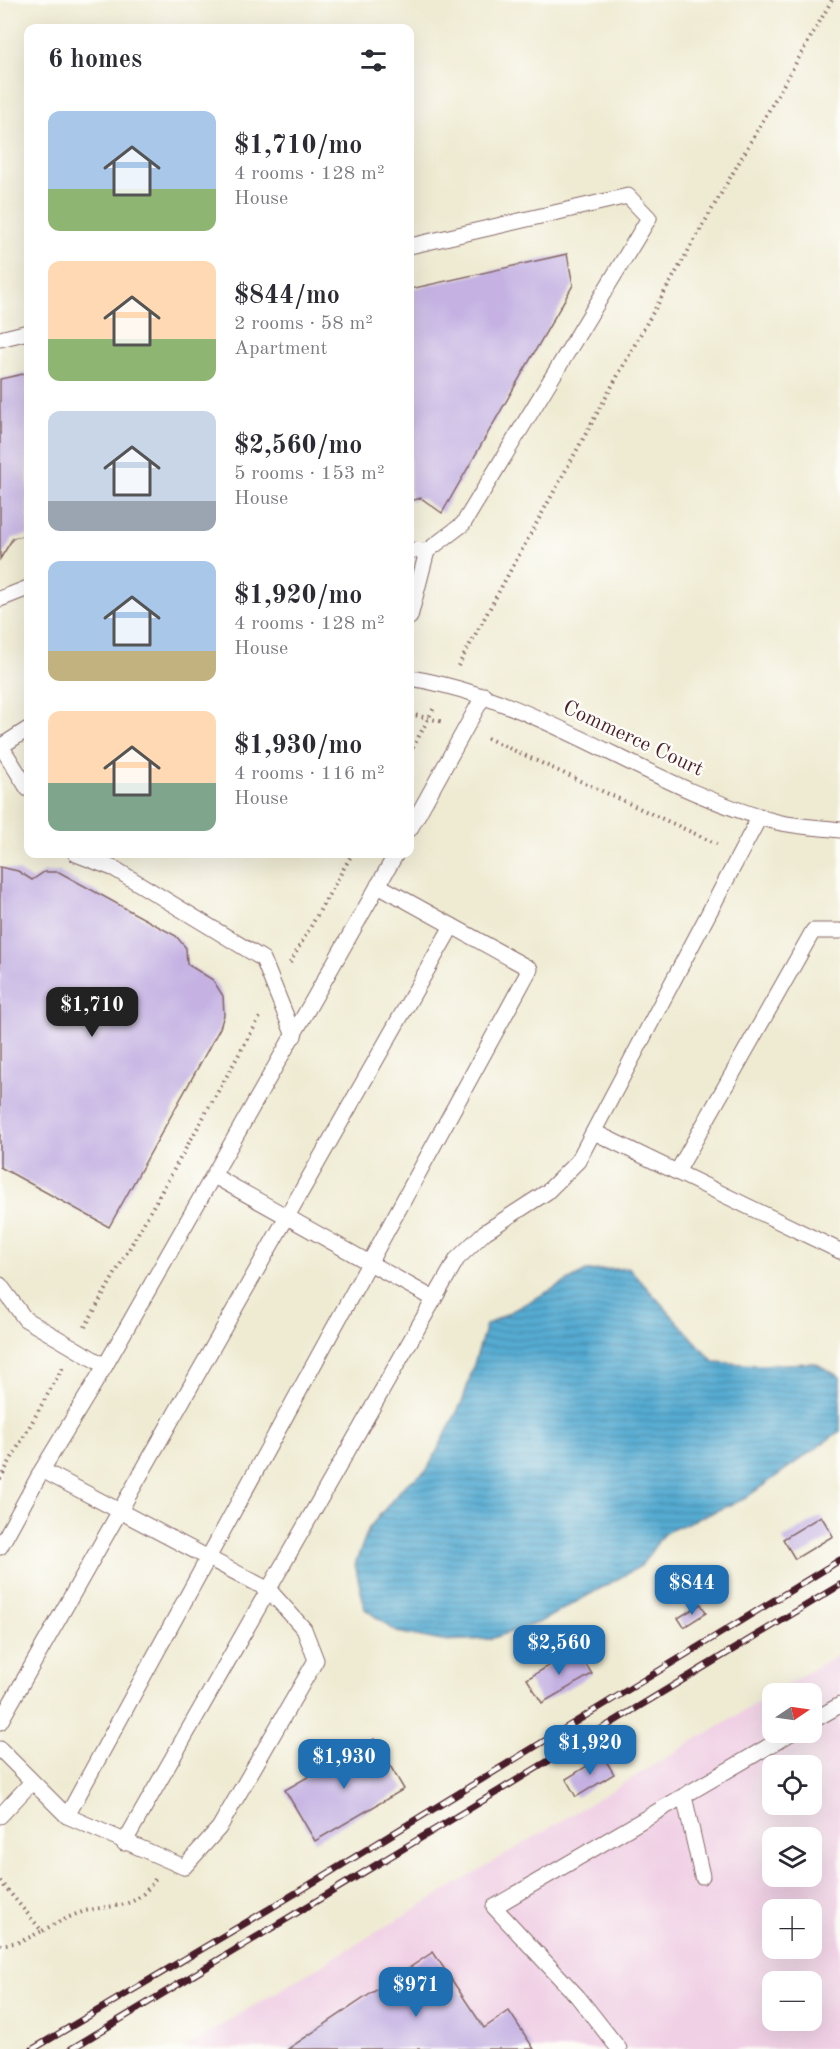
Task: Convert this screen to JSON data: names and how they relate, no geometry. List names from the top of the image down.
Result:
{
  "streets": {
    "lane": ["Commerce Court"]
  },
  "north": "right",
  "page": {
    "heading": "6 homes",
    "list": [
      {
        "name": "$1,710/mo",
        "note": "4 rooms · 128 m² · House"
      },
      {
        "name": "$844/mo",
        "note": "2 rooms · 58 m² · Apartment"
      },
      {
        "name": "$2,560/mo",
        "note": "5 rooms · 153 m² · House"
      },
      {
        "name": "$1,920/mo",
        "note": "4 rooms · 128 m² · House"
      },
      {
        "name": "$1,930/mo",
        "note": "4 rooms · 116 m² · House"
      }
    ],
    "price": [
      "$1,710",
      "$844",
      "$2,560",
      "$1,920",
      "$1,930",
      "$971"
    ],
    "map_buttons": ["+", "−"]
  }
}
